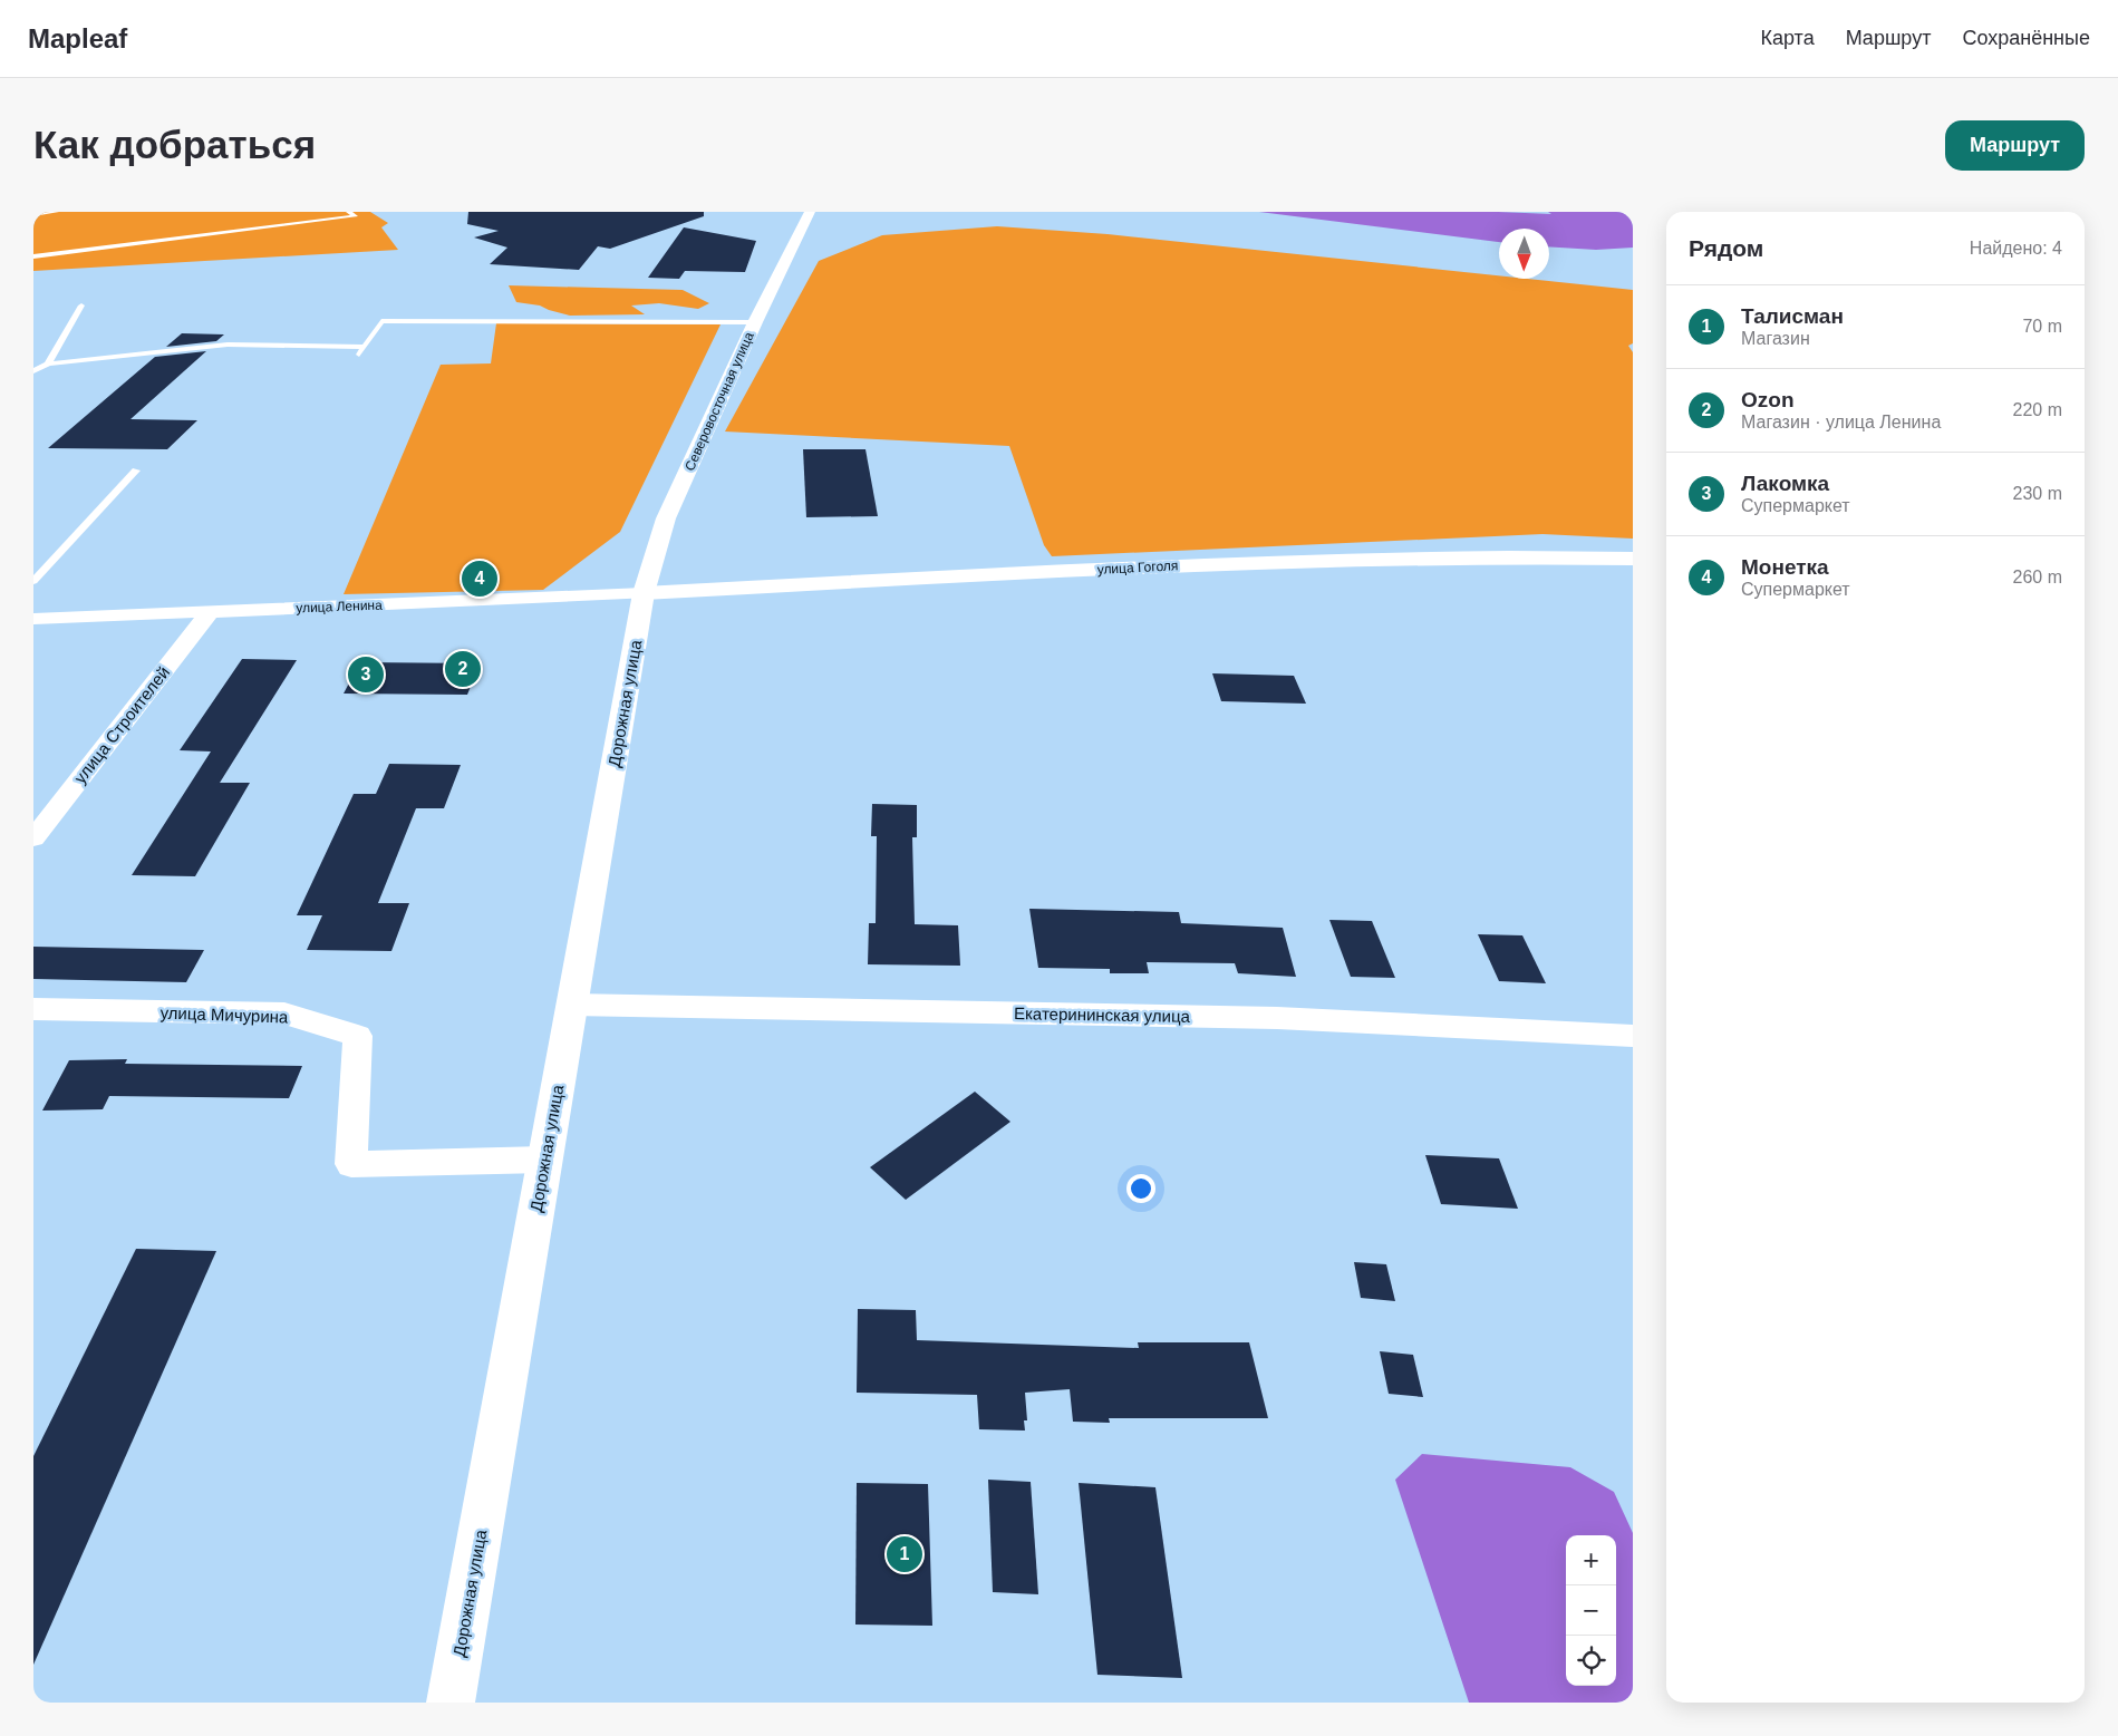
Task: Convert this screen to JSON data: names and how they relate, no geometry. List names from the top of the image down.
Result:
{
  "streets": {
    "main road": ["Северовосточная улица", "улица Гоголя", "Дорожная улица"],
    "street": [
      "улица Ленина",
      "улица Строителей",
      "улица Мичурина",
      "Екатерининская улица"
    ]
  },
  "crossings": [
    ["Северовосточная улица", "улица Гоголя"],
    ["Северовосточная улица", "улица Ленина"],
    ["Северовосточная улица", "Дорожная улица"],
    ["улица Гоголя", "улица Ленина"],
    ["улица Гоголя", "Дорожная улица"],
    ["улица Ленина", "Дорожная улица"],
    ["улица Ленина", "улица Строителей"],
    ["Дорожная улица", "улица Мичурина"],
    ["Дорожная улица", "Екатерининская улица"]
  ],
  "north": "bottom",
  "page": {
    "header": "Mapleaf",
    "nav": ["Карта", "Маршрут", "Сохранённые"],
    "buttons": "Маршрут",
    "title": "Как добраться",
    "heading": ["Рядом", "Найдено: 4"],
    "list": [
      {
        "mark": "1",
        "name": "Талисман",
        "note": "Магазин",
        "value": "70 m"
      },
      {
        "mark": "2",
        "name": "Ozon",
        "note": "Магазин · улица Ленина",
        "value": "220 m"
      },
      {
        "mark": "3",
        "name": "Лакомка",
        "note": "Супермаркет",
        "value": "230 m"
      },
      {
        "mark": "4",
        "name": "Монетка",
        "note": "Супермаркет",
        "value": "260 m"
      }
    ],
    "pins": [
      "4",
      "2",
      "3",
      "1"
    ],
    "map_buttons": ["+", "−"]
  }
}
